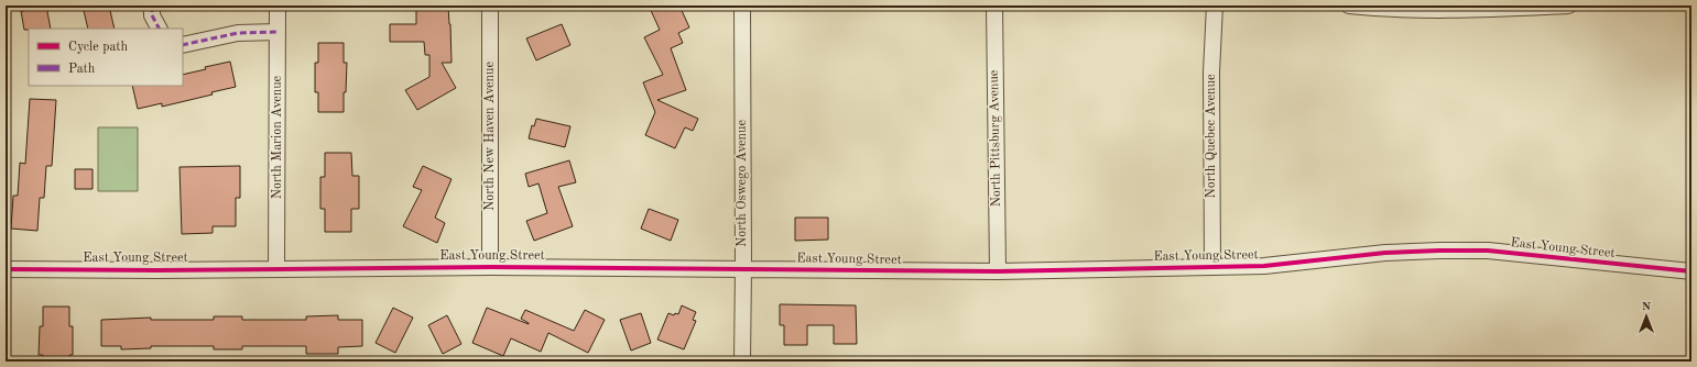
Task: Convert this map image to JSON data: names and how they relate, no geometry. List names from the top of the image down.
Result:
{
  "streets": {
    "street": [
      "North New Haven Avenue",
      "North Quebec Avenue",
      "North Marion Avenue",
      "North Pittsburg Avenue",
      "North Oswego Avenue",
      "East Young Street"
    ]
  },
  "crossings": [
    ["North New Haven Avenue", "East Young Street"],
    ["North Quebec Avenue", "East Young Street"],
    ["North Marion Avenue", "East Young Street"],
    ["North Pittsburg Avenue", "East Young Street"],
    ["North Oswego Avenue", "East Young Street"]
  ],
  "legend": ["Cycle path", "Path"],
  "north": "top"
}
